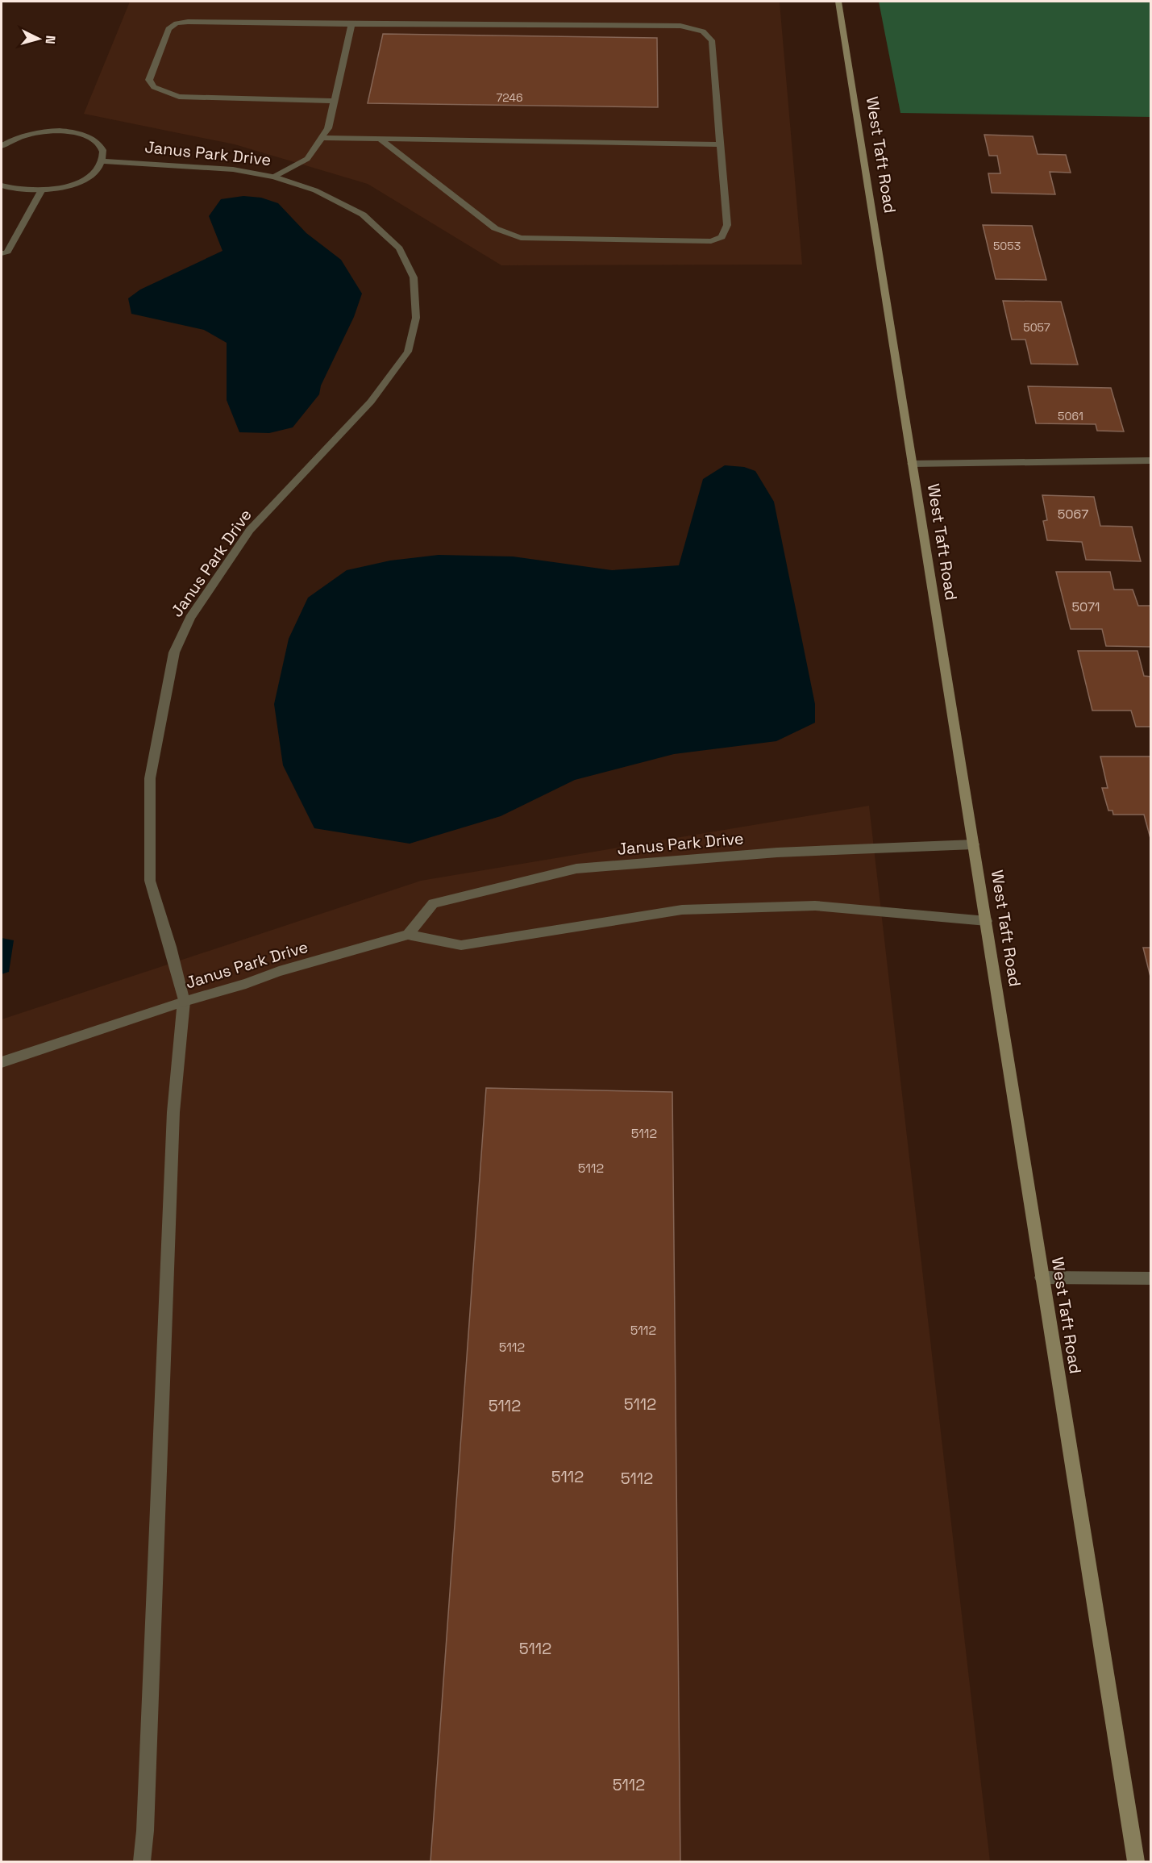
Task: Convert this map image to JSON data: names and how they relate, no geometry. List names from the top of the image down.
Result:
{
  "streets": {
    "main road": ["West Taft Road"],
    "street": ["Janus Park Drive"]
  },
  "crossings": [
    ["Janus Park Drive", "West Taft Road"]
  ],
  "house_numbers": [
    "7246",
    "5053",
    "5057",
    "5061",
    "5067",
    "5071",
    "5112",
    "5112",
    "5112",
    "5112",
    "5112",
    "5112",
    "5112",
    "5112",
    "5112",
    "5112"
  ],
  "north": "right"
}
